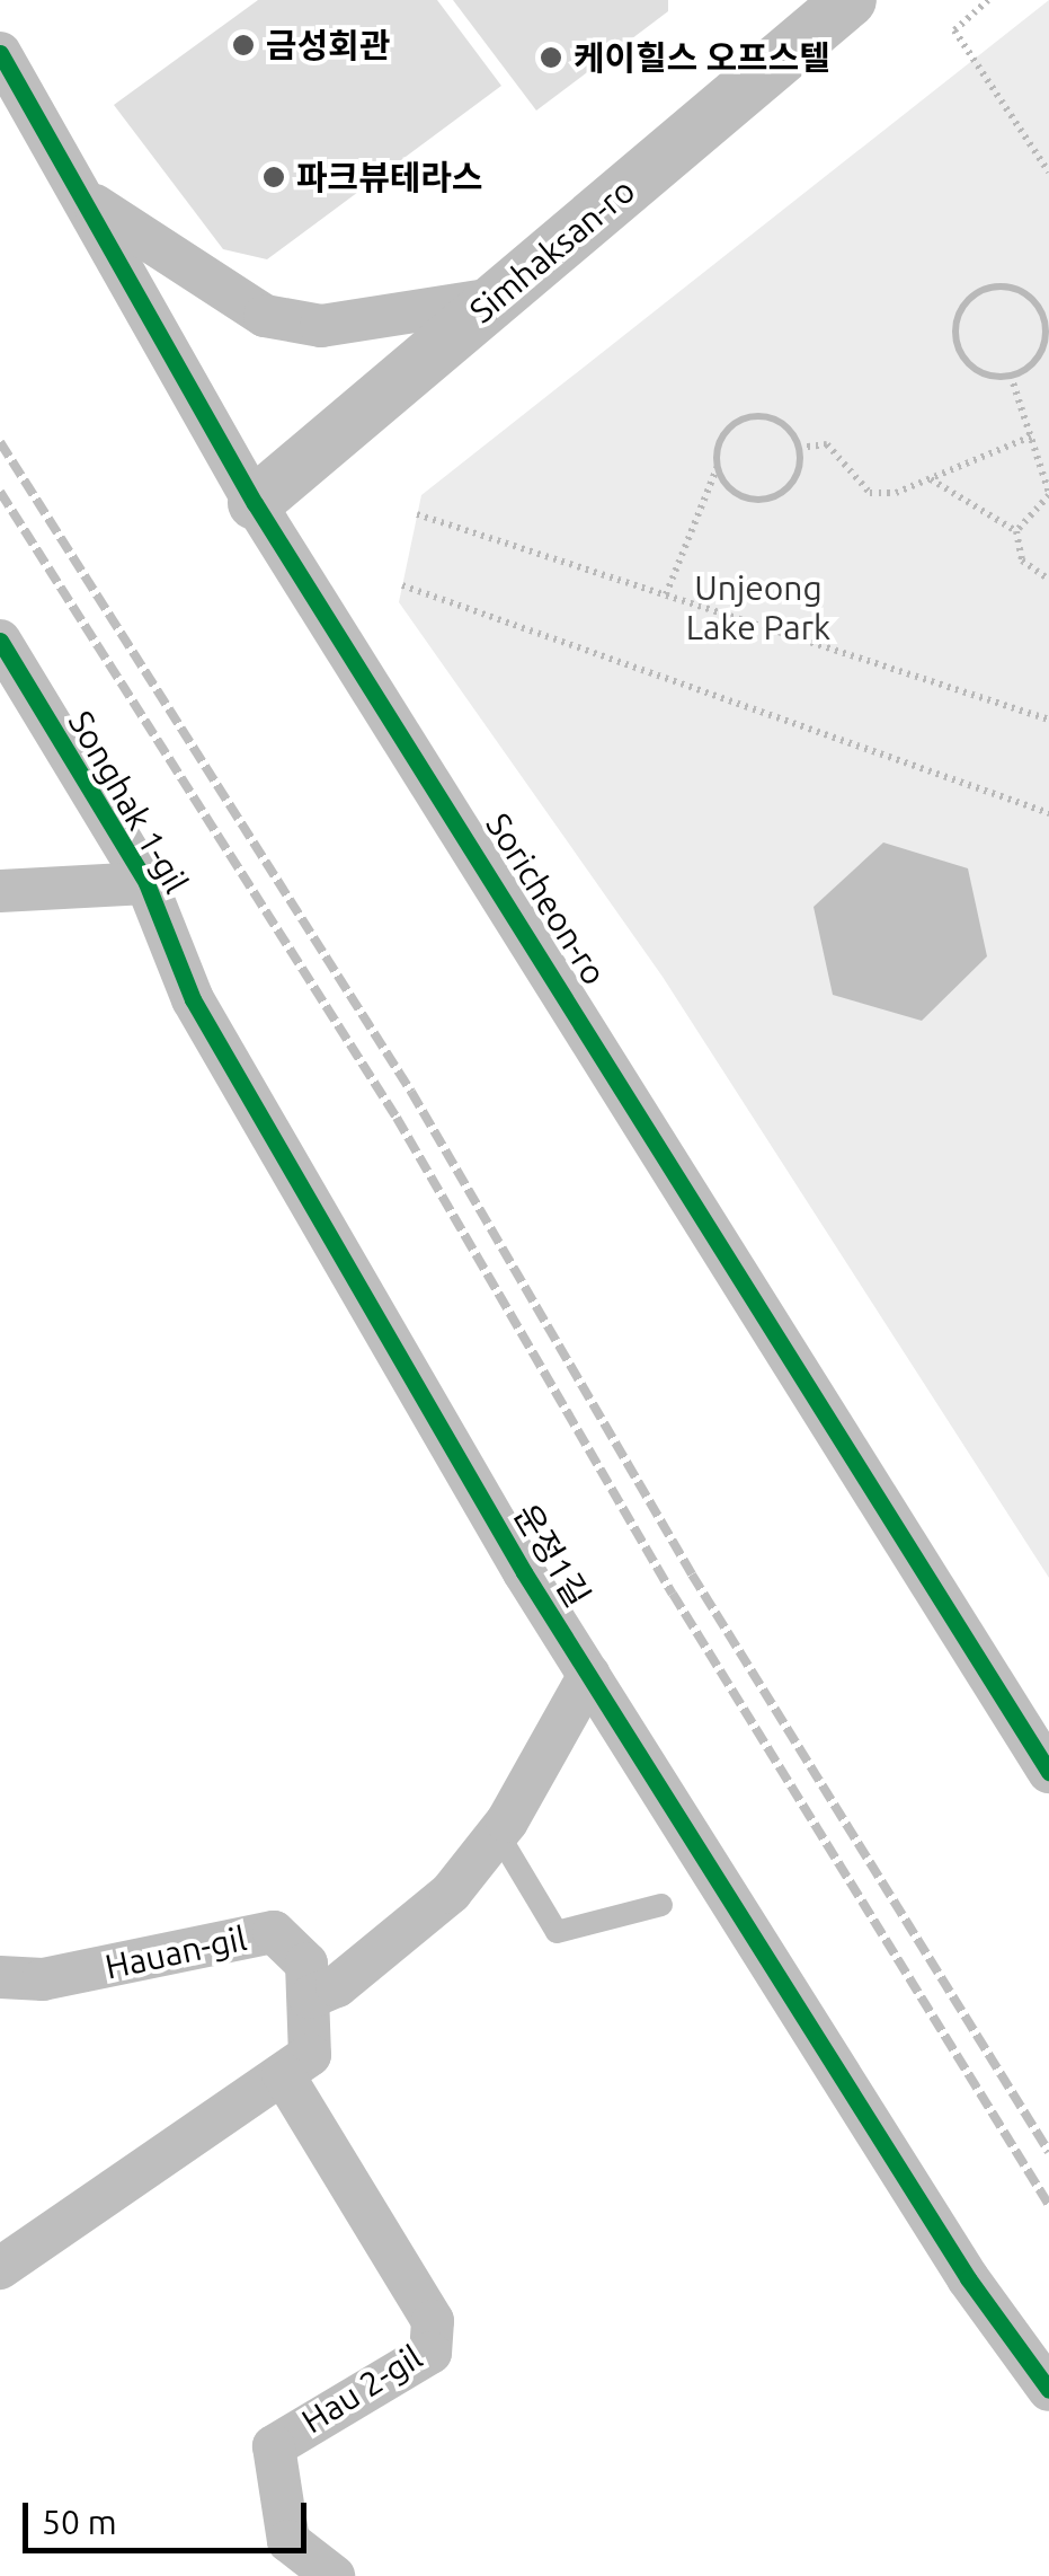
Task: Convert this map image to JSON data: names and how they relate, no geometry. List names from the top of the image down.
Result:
{
  "streets": {
    "street": [
      "Simhaksan-ro",
      "Songhak 1-gil",
      "Soricheon-ro",
      "운정1길",
      "Hauan-gil",
      "Hau 2-gil"
    ]
  },
  "crossings": [
    ["Simhaksan-ro", "Soricheon-ro"],
    ["Songhak 1-gil", "운정1길"]
  ],
  "parks": ["Unjeong Lake Park"],
  "places": ["금성회관", "케이힐스 오프스텔", "파크뷰테라스"],
  "scale_bar": "50 m"
}
